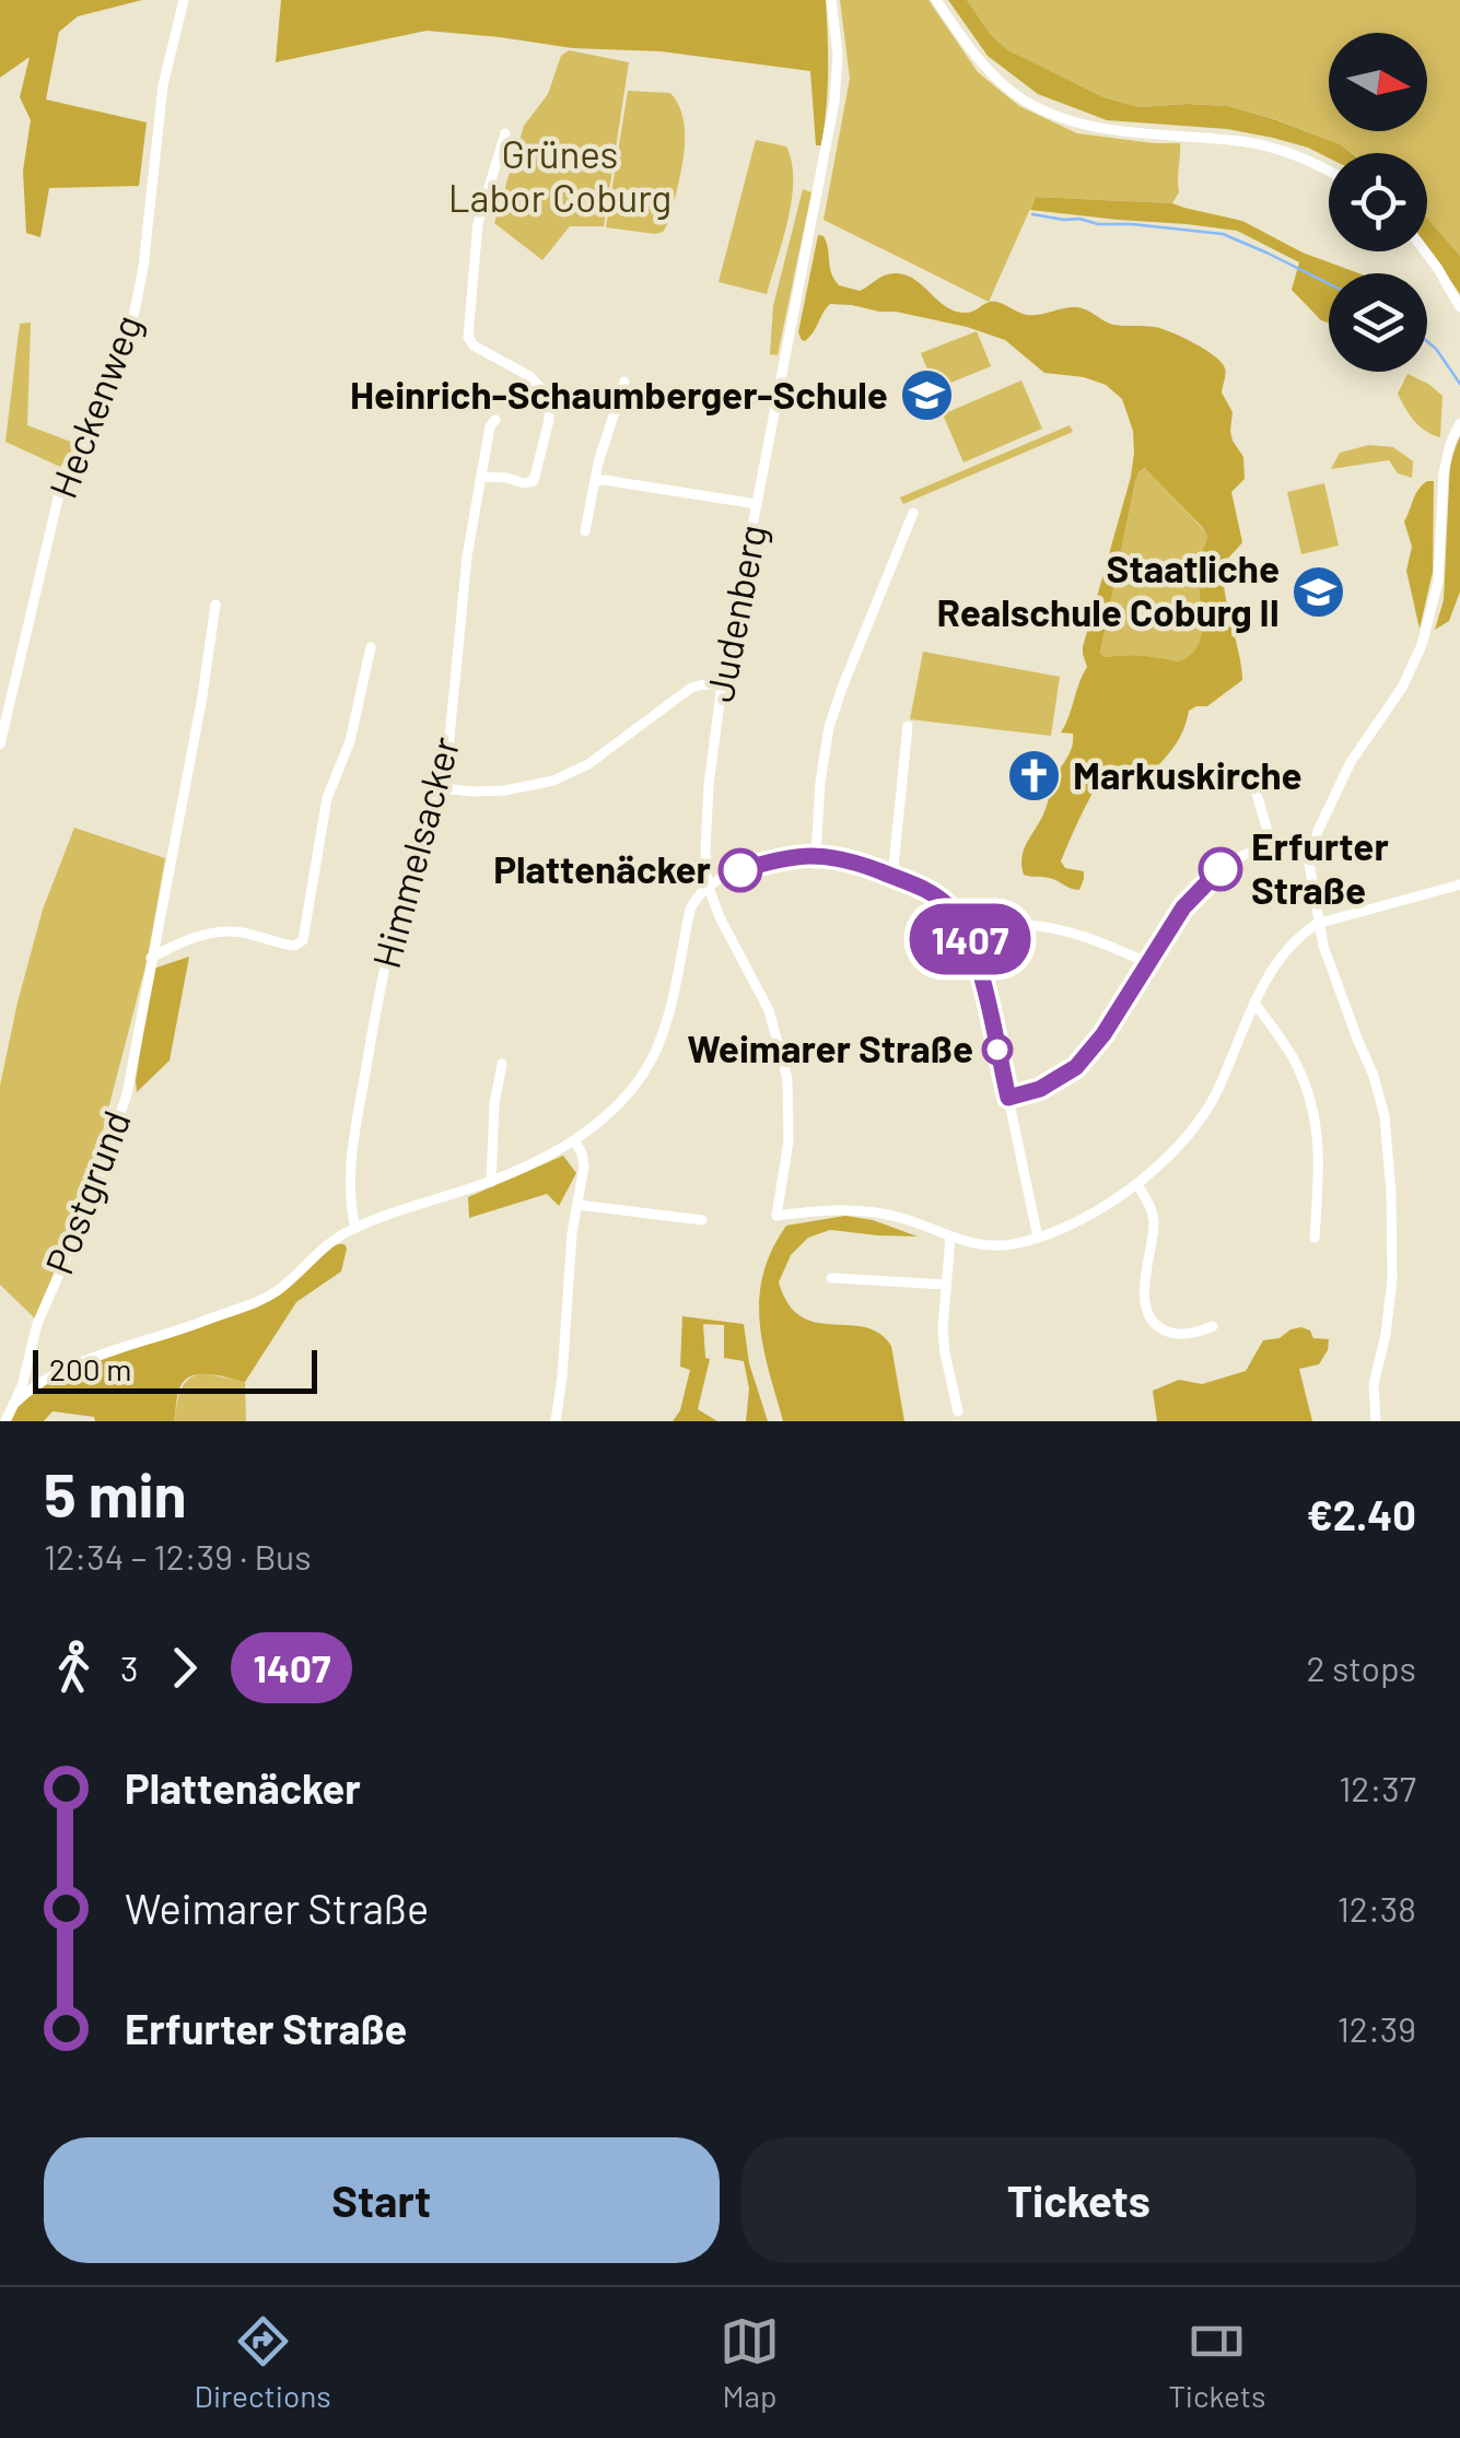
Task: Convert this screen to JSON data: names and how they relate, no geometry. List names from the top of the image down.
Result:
{
  "streets": {
    "street": [
      "Heckenweg",
      "Judenberg",
      "Himmelsacker",
      "Postgrund"
    ]
  },
  "parks": ["Grünes Labor Coburg"],
  "places": {
    "school or university": ["Heinrich-Schaumberger-Schule", "Staatliche Realschule Coburg II"],
    "church": ["Markuskirche"],
    "other": ["Erfurter Straße", "Plattenäcker", "Weimarer Straße"]
  },
  "lines": ["bus line 1407"],
  "scale_bar": "200 m",
  "north": "right",
  "page": {
    "on_map": "1407",
    "scale": "200 m",
    "heading": ["5 min", "12:34 – 12:39 · Bus", "€2.40"],
    "legs": ["3", "1407", "2 stops"],
    "list": [
      {
        "name": "Plattenäcker",
        "value": "12:37"
      },
      {
        "name": "Weimarer Straße",
        "value": "12:38"
      },
      {
        "name": "Erfurter Straße",
        "value": "12:39"
      }
    ],
    "buttons": ["Start", "Tickets"],
    "tabs": ["Directions", "Map", "Tickets"]
  }
}
